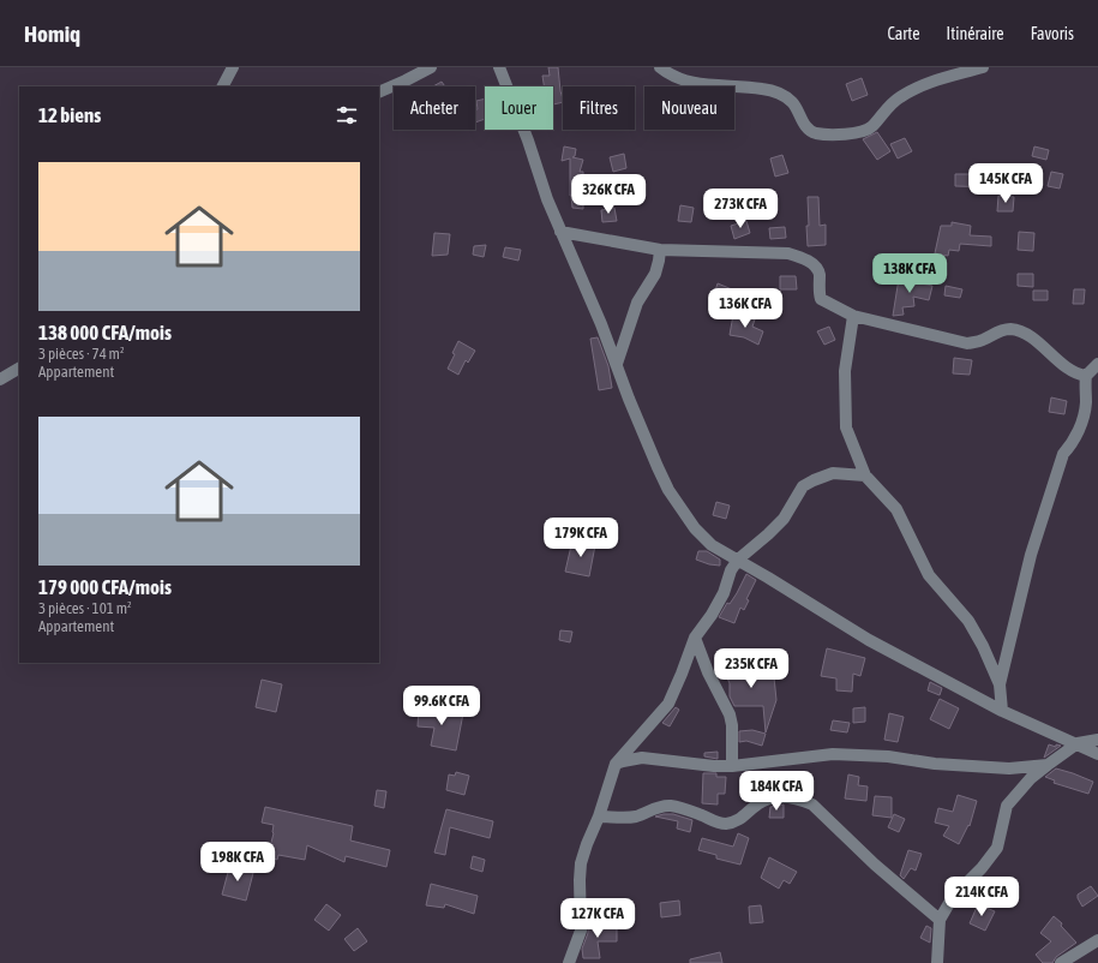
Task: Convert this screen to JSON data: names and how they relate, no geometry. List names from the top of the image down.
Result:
{
  "page": {
    "header": "Homiq",
    "nav": ["Carte", "Itinéraire", "Favoris"],
    "chip": [
      "Acheter",
      "Louer",
      "Filtres",
      "Nouveau"
    ],
    "heading": "12 biens",
    "list": [
      {
        "name": "138 000 CFA/mois",
        "note": "3 pièces · 74 m² · Appartement"
      },
      {
        "name": "179 000 CFA/mois",
        "note": "3 pièces · 101 m² · Appartement"
      }
    ],
    "price": [
      "145K CFA",
      "326K CFA",
      "273K CFA",
      "138K CFA",
      "136K CFA",
      "179K CFA",
      "235K CFA",
      "99.6K CFA",
      "184K CFA",
      "198K CFA",
      "214K CFA",
      "127K CFA"
    ]
  }
}
